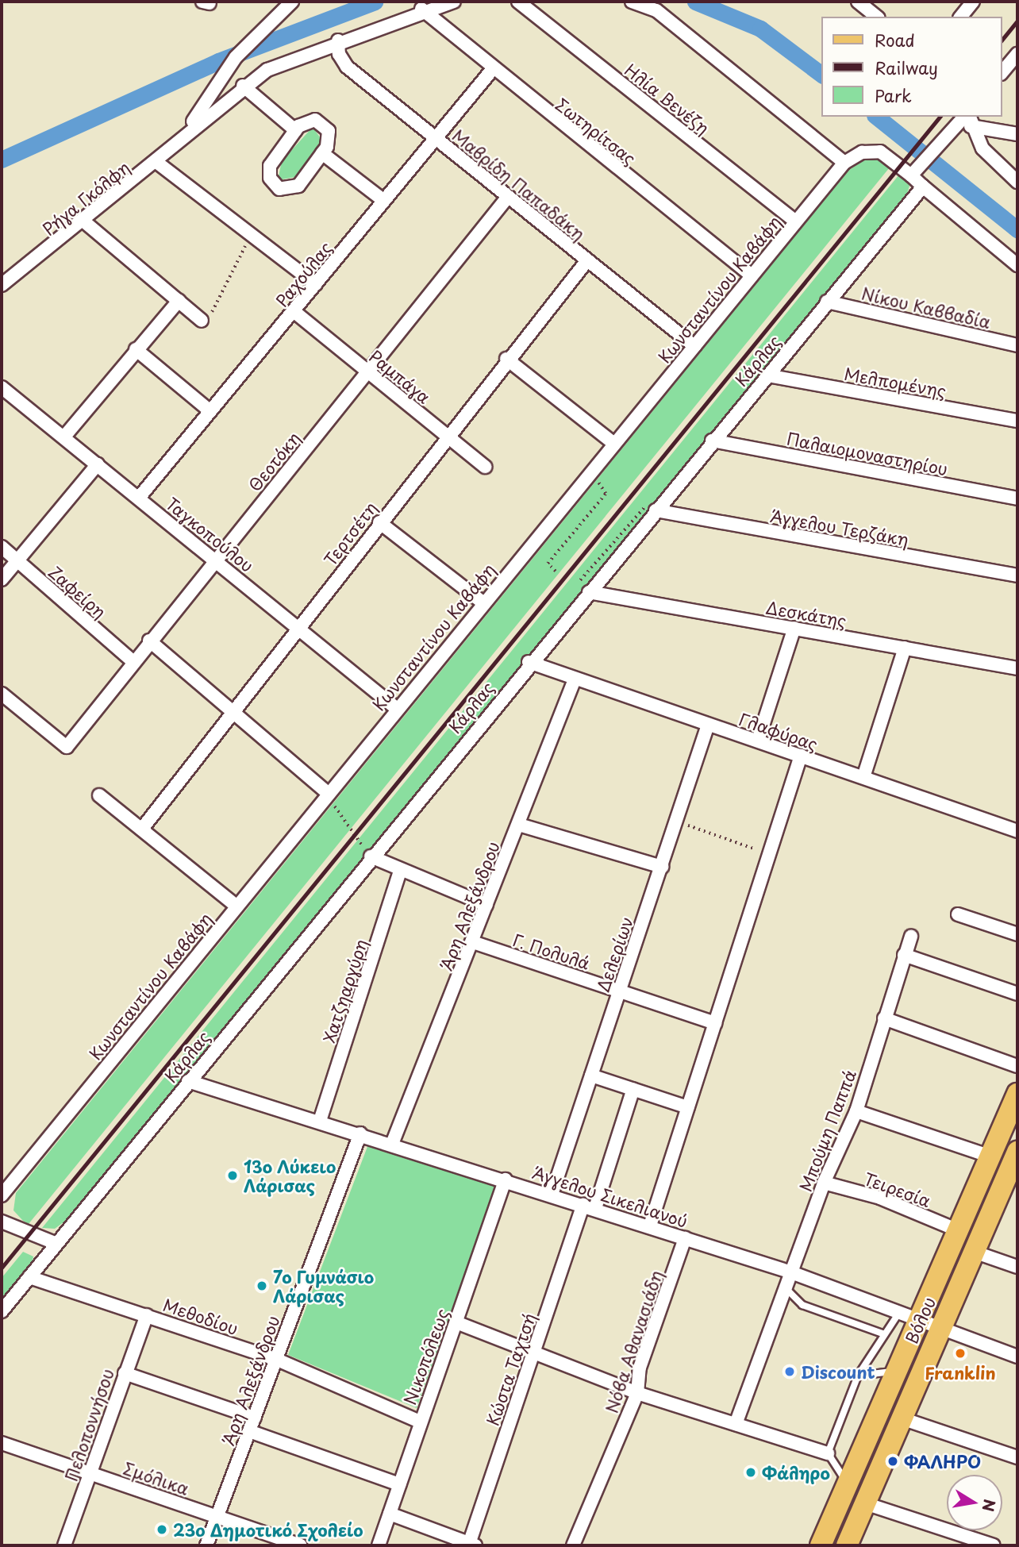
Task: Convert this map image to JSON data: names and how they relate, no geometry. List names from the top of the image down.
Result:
{
  "streets": {
    "main road": ["Βόλου"],
    "street": [
      "Ηλία Βενέζη",
      "Σωτηρίτσας",
      "Μαβρίδη Παπαδάκη",
      "Ρήγα Γκόλφη",
      "Ραχούλας",
      "Κωνσταντίνου Καβάφη",
      "Νίκου Καββαδία",
      "Κάρλας",
      "Ραμπάγα",
      "Μελπομένης",
      "Παλαιομοναστηρίου",
      "Θεοτόκη",
      "Άγγελου Τερζάκη",
      "Τερτσέτη",
      "Ταγκοπούλου",
      "Ζαφείρη",
      "Δεσκάτης",
      "Γλαφύρας",
      "Άρη Αλεξάνδρου",
      "Γ. Πολυλά",
      "Δελερίων",
      "Χατζηαργύρη",
      "Μπούμη Παππά",
      "Τειρεσία",
      "Άγγελου Σικελιανού",
      "Μεθοδίου",
      "Νόβα Αθανασιάδη",
      "Νικοπόλεως",
      "Κώστα Ταχτσή",
      "Πελοποννήσου",
      "Σμόλικα"
    ]
  },
  "crossings": [
    ["Ηλία Βενέζη", "Κωνσταντίνου Καβάφη"],
    ["Σωτηρίτσας", "Ραχούλας"],
    ["Σωτηρίτσας", "Κωνσταντίνου Καβάφη"],
    ["Μαβρίδη Παπαδάκη", "Ραχούλας"],
    ["Μαβρίδη Παπαδάκη", "Κωνσταντίνου Καβάφη"],
    ["Μαβρίδη Παπαδάκη", "Θεοτόκη"],
    ["Μαβρίδη Παπαδάκη", "Τερτσέτη"],
    ["Ραχούλας", "Ραμπάγα"],
    ["Ραχούλας", "Ταγκοπούλου"],
    ["Κωνσταντίνου Καβάφη", "Ταγκοπούλου"],
    ["Νίκου Καββαδία", "Κάρλας"],
    ["Κάρλας", "Μελπομένης"],
    ["Κάρλας", "Παλαιομοναστηρίου"],
    ["Κάρλας", "Άγγελου Τερζάκη"],
    ["Κάρλας", "Δεσκάτης"],
    ["Κάρλας", "Γλαφύρας"],
    ["Κάρλας", "Άγγελου Σικελιανού"],
    ["Κάρλας", "Μεθοδίου"],
    ["Ραμπάγα", "Θεοτόκη"],
    ["Ραμπάγα", "Τερτσέτη"],
    ["Θεοτόκη", "Ταγκοπούλου"],
    ["Θεοτόκη", "Ζαφείρη"],
    ["Τερτσέτη", "Ταγκοπούλου"],
    ["Γλαφύρας", "Άρη Αλεξάνδρου"],
    ["Γλαφύρας", "Δελερίων"],
    ["Άρη Αλεξάνδρου", "Γ. Πολυλά"],
    ["Άρη Αλεξάνδρου", "Άγγελου Σικελιανού"],
    ["Άρη Αλεξάνδρου", "Μεθοδίου"],
    ["Άρη Αλεξάνδρου", "Σμόλικα"],
    ["Γ. Πολυλά", "Δελερίων"],
    ["Δελερίων", "Άγγελου Σικελιανού"],
    ["Χατζηαργύρη", "Άγγελου Σικελιανού"],
    ["Μπούμη Παππά", "Τειρεσία"],
    ["Μπούμη Παππά", "Άγγελου Σικελιανού"],
    ["Τειρεσία", "Βόλου"],
    ["Άγγελου Σικελιανού", "Βόλου"],
    ["Άγγελου Σικελιανού", "Νόβα Αθανασιάδη"],
    ["Άγγελου Σικελιανού", "Νικοπόλεως"],
    ["Άγγελου Σικελιανού", "Κώστα Ταχτσή"],
    ["Μεθοδίου", "Νικοπόλεως"],
    ["Μεθοδίου", "Πελοποννήσου"],
    ["Πελοποννήσου", "Σμόλικα"]
  ],
  "places": [
    "13ο Λύκειο Λάρισας",
    "7ο Γυμνάσιο Λάρισας",
    "Franklin",
    "Discount",
    "ΦΑΛΗΡΟ",
    "Φάληρο",
    "23ο Δημοτικό Σχολείο"
  ],
  "legend": ["Road", "Railway", "Park"],
  "north": "right"
}
